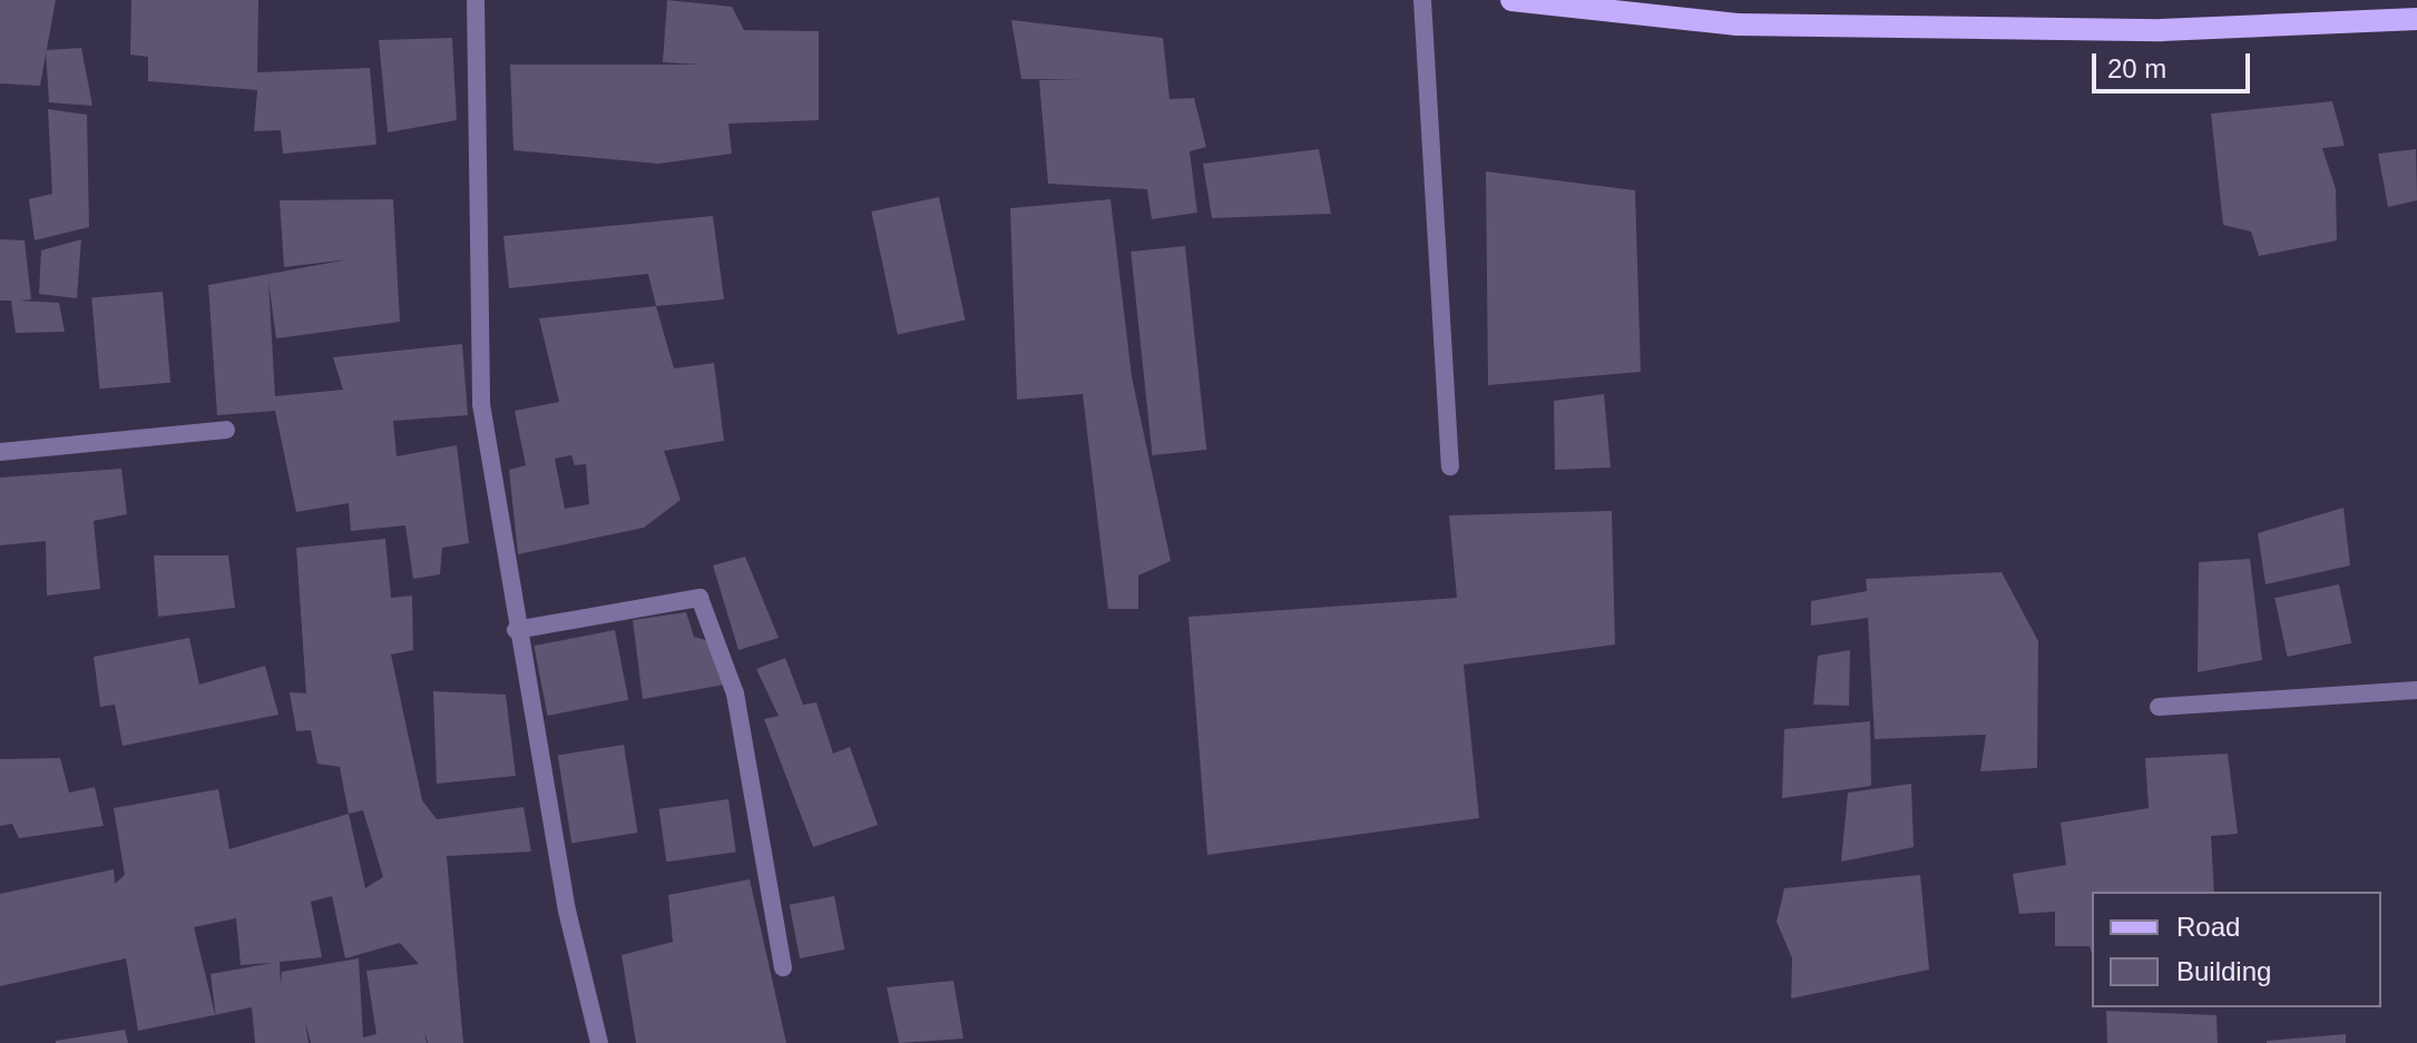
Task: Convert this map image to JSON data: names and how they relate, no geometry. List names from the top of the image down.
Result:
{
  "legend": ["Road", "Building"],
  "scale_bar": "20 m"
}
